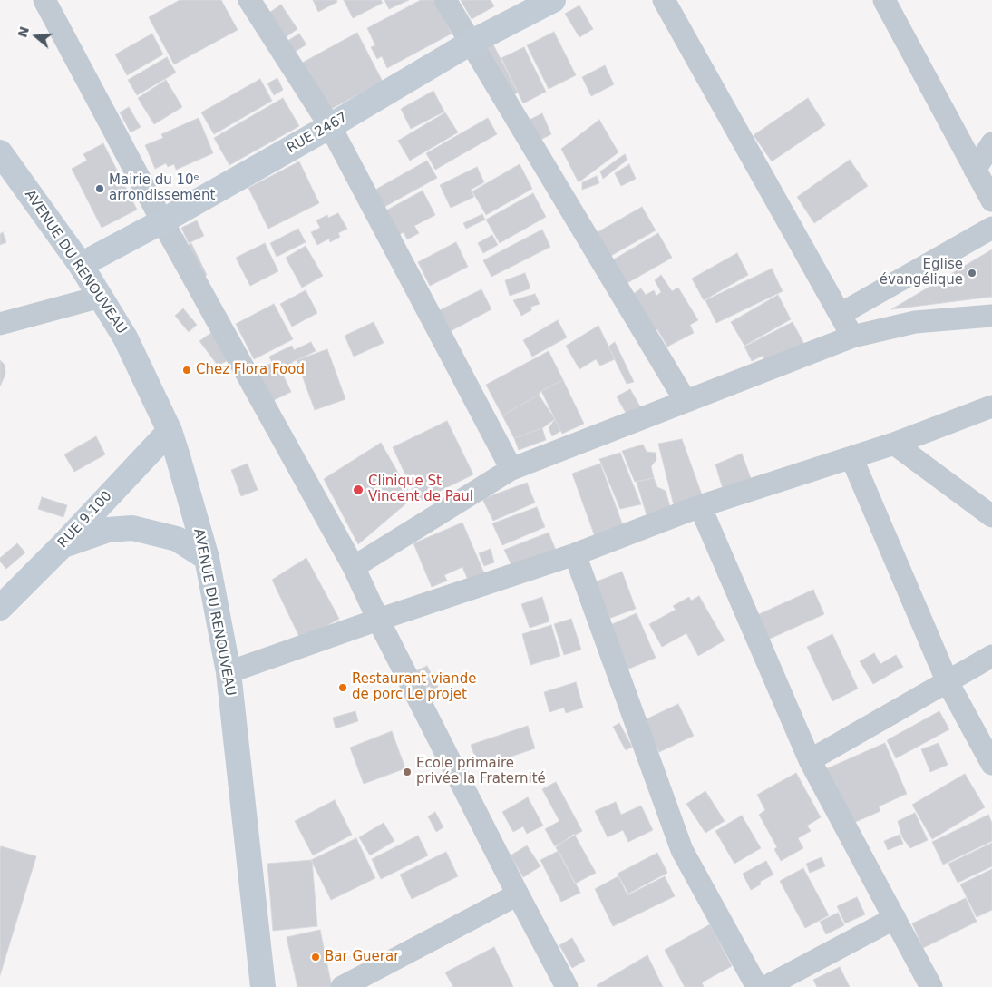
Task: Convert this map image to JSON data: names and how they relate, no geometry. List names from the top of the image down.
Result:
{
  "streets": {
    "main road": ["RUE 2467", "AVENUE DU RENOUVEAU", "RUE 9.100"]
  },
  "crossings": [
    ["RUE 2467", "AVENUE DU RENOUVEAU"],
    ["AVENUE DU RENOUVEAU", "RUE 9.100"]
  ],
  "places": [
    "Mairie du 10ᵉ arrondissement",
    "Eglise évangélique",
    "Chez Flora Food",
    "Clinique St Vincent de Paul",
    "Restaurant viande de porc Le projet",
    "Ecole primaire privée la Fraternité",
    "Bar Guerar"
  ],
  "north": "left"
}
